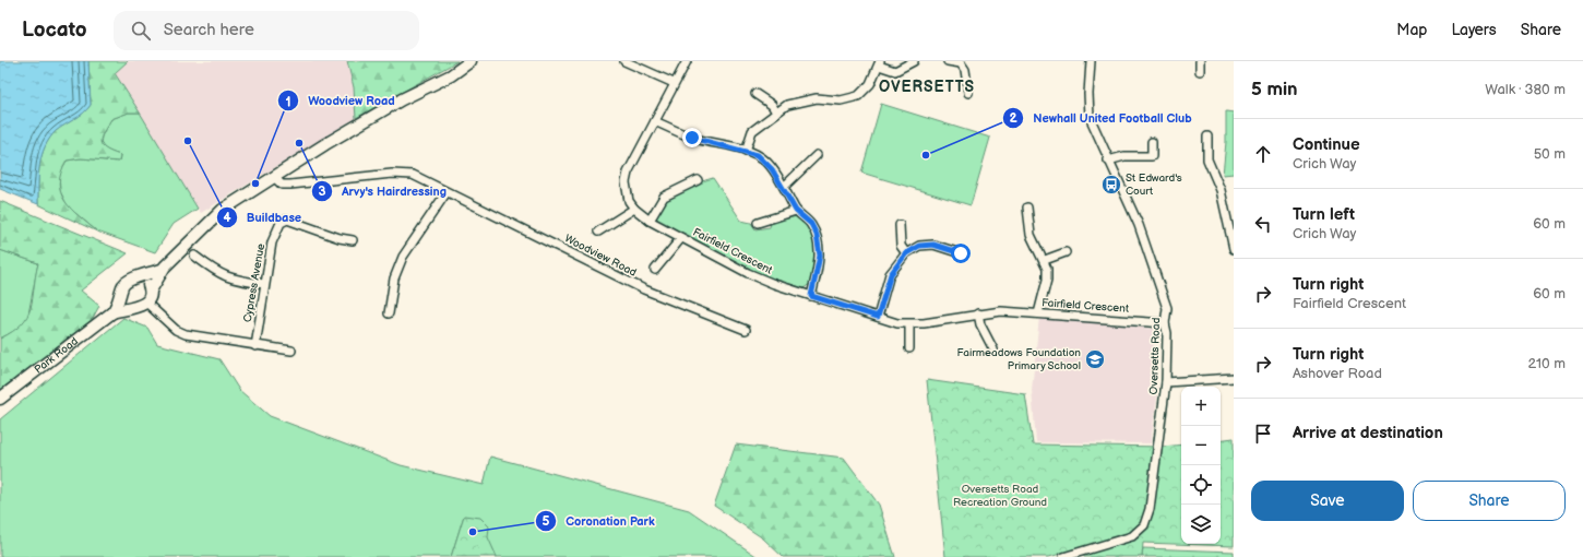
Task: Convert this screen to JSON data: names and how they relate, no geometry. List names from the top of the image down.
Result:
{
  "streets": {
    "main road": ["Park Road"],
    "street": [
      "Fairfield Crescent",
      "Woodview Road",
      "Cypress Avenue",
      "Oversetts Road"
    ]
  },
  "crossings": [
    ["Fairfield Crescent", "Oversetts Road"],
    ["Woodview Road", "Park Road"]
  ],
  "districts": ["OVERSETTS"],
  "parks": ["Oversetts Road Recreation Ground"],
  "places": {
    "other": [
      "Buildbase",
      "Arvy's Hairdressing",
      "Newhall United Football Club",
      "Woodview Road",
      "Coronation Park"
    ],
    "bus stop": ["St Edward's Court"],
    "school or university": ["Fairmeadows Foundation Primary School"]
  },
  "page": {
    "header": "Locato",
    "search": "Search here",
    "nav": ["Map", "Layers", "Share"],
    "heading": ["5 min", "Walk · 380 m"],
    "list": [
      ["Continue", "Crich Way", "50 m"],
      ["Turn left", "Crich Way", "60 m"],
      ["Turn right", "Fairfield Crescent", "60 m"],
      ["Turn right", "Ashover Road", "210 m"],
      "Arrive at destination"
    ],
    "map_buttons": ["+", "−"],
    "buttons": ["Save", "Share"]
  }
}
